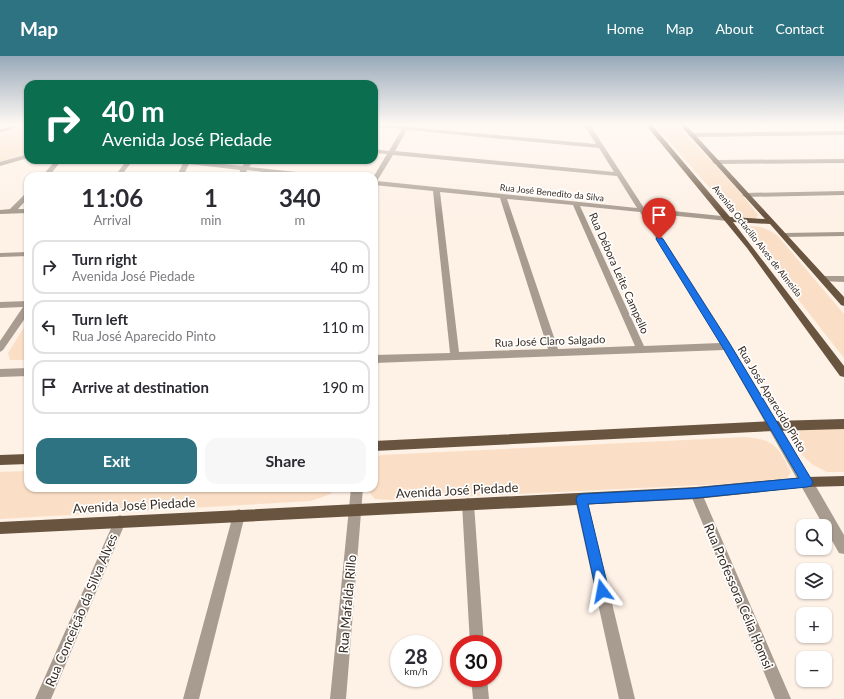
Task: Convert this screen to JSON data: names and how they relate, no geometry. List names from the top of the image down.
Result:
{
  "streets": {
    "main road": ["Avenida Octacilio Alves de Almeida", "Avenida José Piedade"],
    "street": [
      "Rua José Benedito da Silva",
      "Rua Débora Leite Campello",
      "Rua José Claro Salgado",
      "Rua José Aparecido Pinto",
      "Rua Professora Célia Homsi",
      "Rua Mafalda Rillo",
      "Rua Conceição da Silva Alves"
    ]
  },
  "crossings": [
    ["Rua José Benedito da Silva", "Avenida Octacilio Alves de Almeida"],
    ["Rua José Benedito da Silva", "Rua Débora Leite Campello"],
    ["Rua José Benedito da Silva", "Rua José Aparecido Pinto"],
    ["Rua Débora Leite Campello", "Rua José Claro Salgado"],
    ["Rua José Claro Salgado", "Rua José Aparecido Pinto"],
    ["Rua José Aparecido Pinto", "Avenida José Piedade"],
    ["Avenida José Piedade", "Rua Professora Célia Homsi"],
    ["Avenida José Piedade", "Rua Mafalda Rillo"],
    ["Avenida José Piedade", "Rua Conceição da Silva Alves"]
  ],
  "page": {
    "header": "Map",
    "nav": [
      "Home",
      "Map",
      "About",
      "Contact"
    ],
    "turn": ["40 m", "Avenida José Piedade"],
    "eta": [
      "11:06",
      "Arrival",
      "1",
      "min",
      "340",
      "m"
    ],
    "list": [
      {
        "name": "Turn right",
        "note": "Avenida José Piedade",
        "value": "40 m"
      },
      {
        "name": "Turn left",
        "note": "Rua José Aparecido Pinto",
        "value": "110 m"
      },
      {
        "name": "Arrive at destination",
        "value": "190 m"
      }
    ],
    "buttons": ["Exit", "Share"],
    "map_buttons": ["+", "−"],
    "speed": "28 km/h",
    "limit": "30"
  }
}
